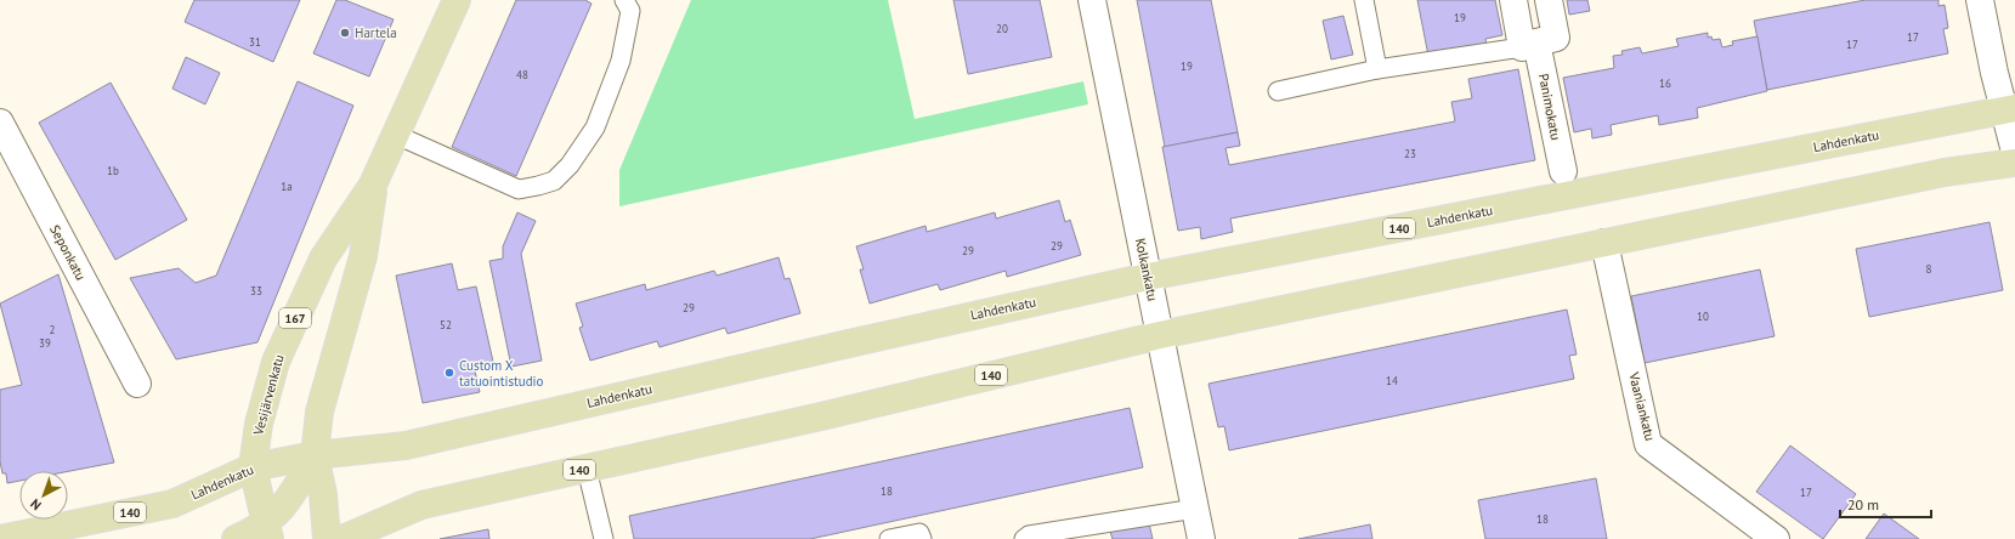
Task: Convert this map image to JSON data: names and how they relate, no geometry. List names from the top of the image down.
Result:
{
  "streets": {
    "main road": [
      "Lahdenkatu",
      "140",
      "167",
      "Vesijärvenkatu"
    ],
    "street": [
      "Panimokatu",
      "Seponkatu",
      "Kolkankatu",
      "Vaaniankatu"
    ]
  },
  "crossings": [
    ["Lahdenkatu", "Kolkankatu"],
    ["Lahdenkatu", "Vesijärvenkatu"],
    ["140", "Kolkankatu"],
    ["140", "Vaaniankatu"]
  ],
  "places": ["Hartela", "Custom X tatuointistudio"],
  "house_numbers": [
    "19",
    "20",
    "17",
    "31",
    "17",
    "19",
    "48",
    "16",
    "23",
    "1b",
    "1a",
    "29",
    "29",
    "8",
    "33",
    "29",
    "10",
    "52",
    "2",
    "39",
    "14",
    "18",
    "17",
    "18"
  ],
  "scale_bar": "20 m",
  "north": "bottom left"
}
